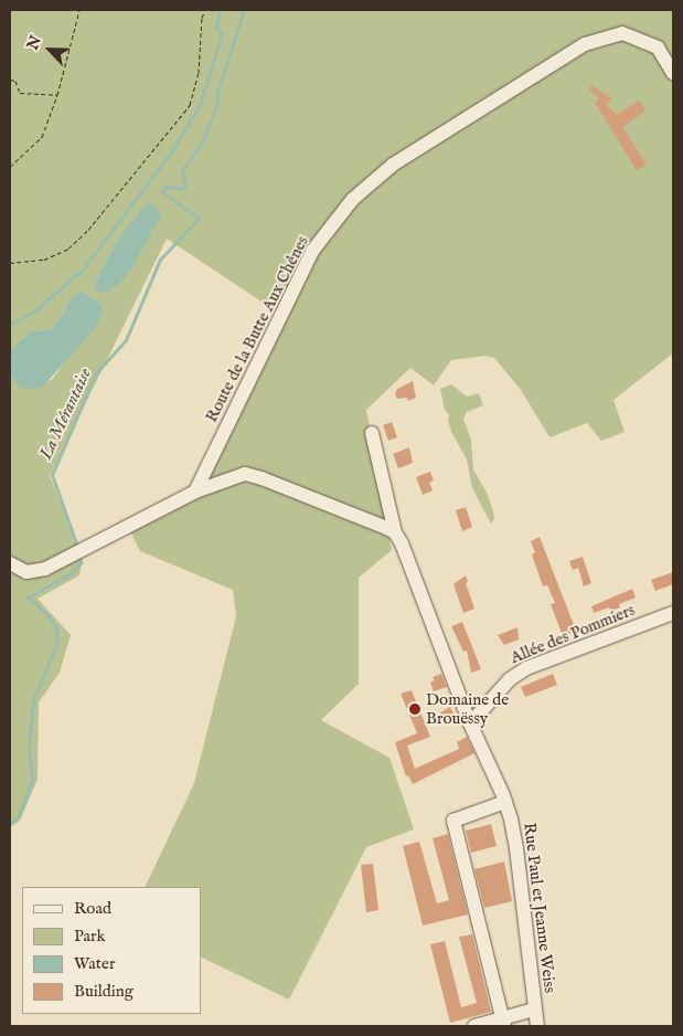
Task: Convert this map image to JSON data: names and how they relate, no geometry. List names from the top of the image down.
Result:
{
  "streets": {
    "street": ["Route de la Butte Aux Chênes", "Allée des Pommiers", "Rue Paul et Jeanne Weiss"]
  },
  "crossings": [
    ["Allée des Pommiers", "Rue Paul et Jeanne Weiss"]
  ],
  "water": ["La Mérantaise"],
  "places": ["Domaine de Brouëssy"],
  "legend": [
    "Road",
    "Park",
    "Water",
    "Building"
  ],
  "north": "top left"
}
